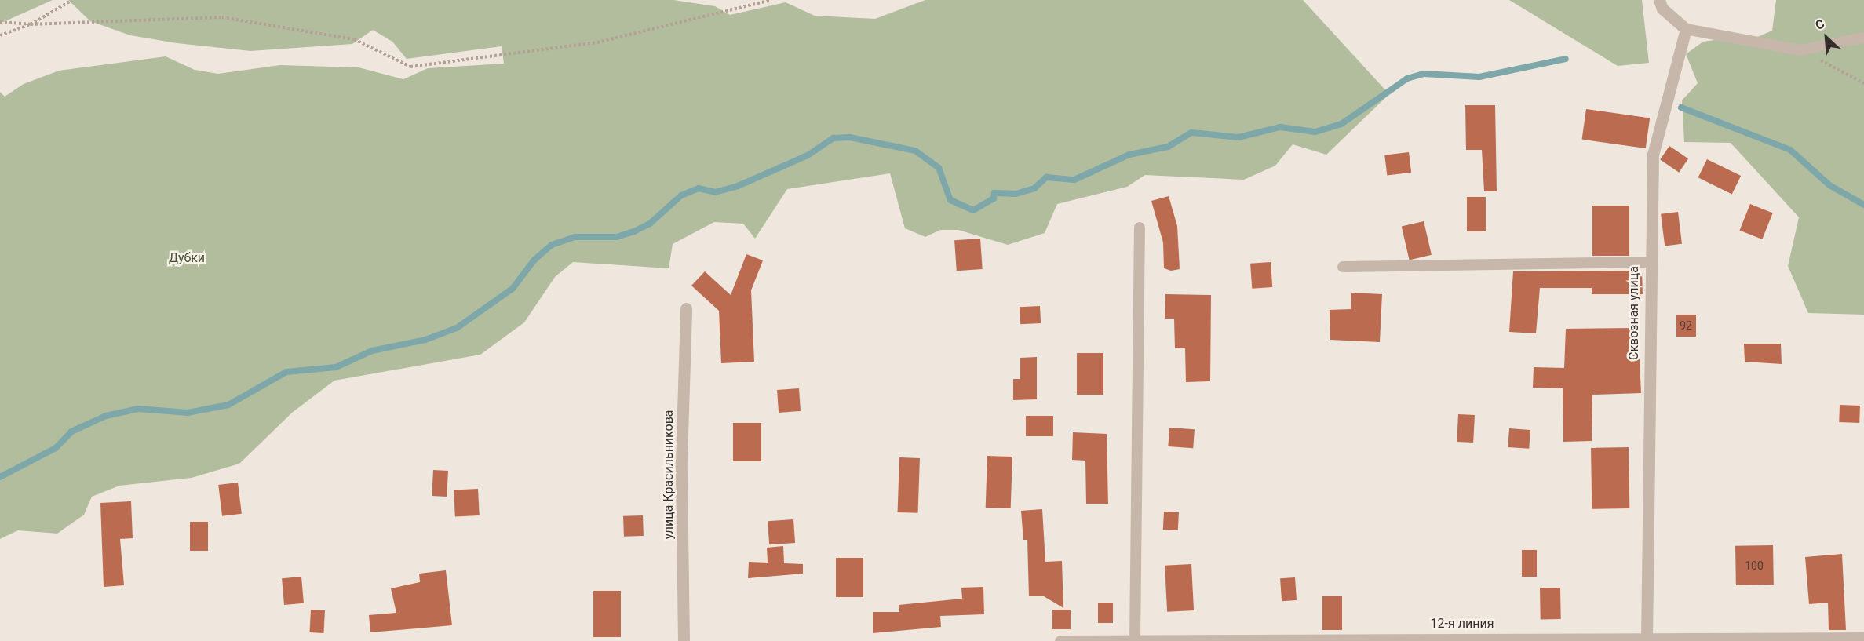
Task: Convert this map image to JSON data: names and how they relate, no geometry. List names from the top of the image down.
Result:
{
  "streets": {
    "street": ["Сквозная улица", "улица Красильникова", "12-я линия"]
  },
  "crossings": [
    ["Сквозная улица", "12-я линия"]
  ],
  "parks": ["Дубки"],
  "house_numbers": ["92", "100"],
  "north": "top left"
}
